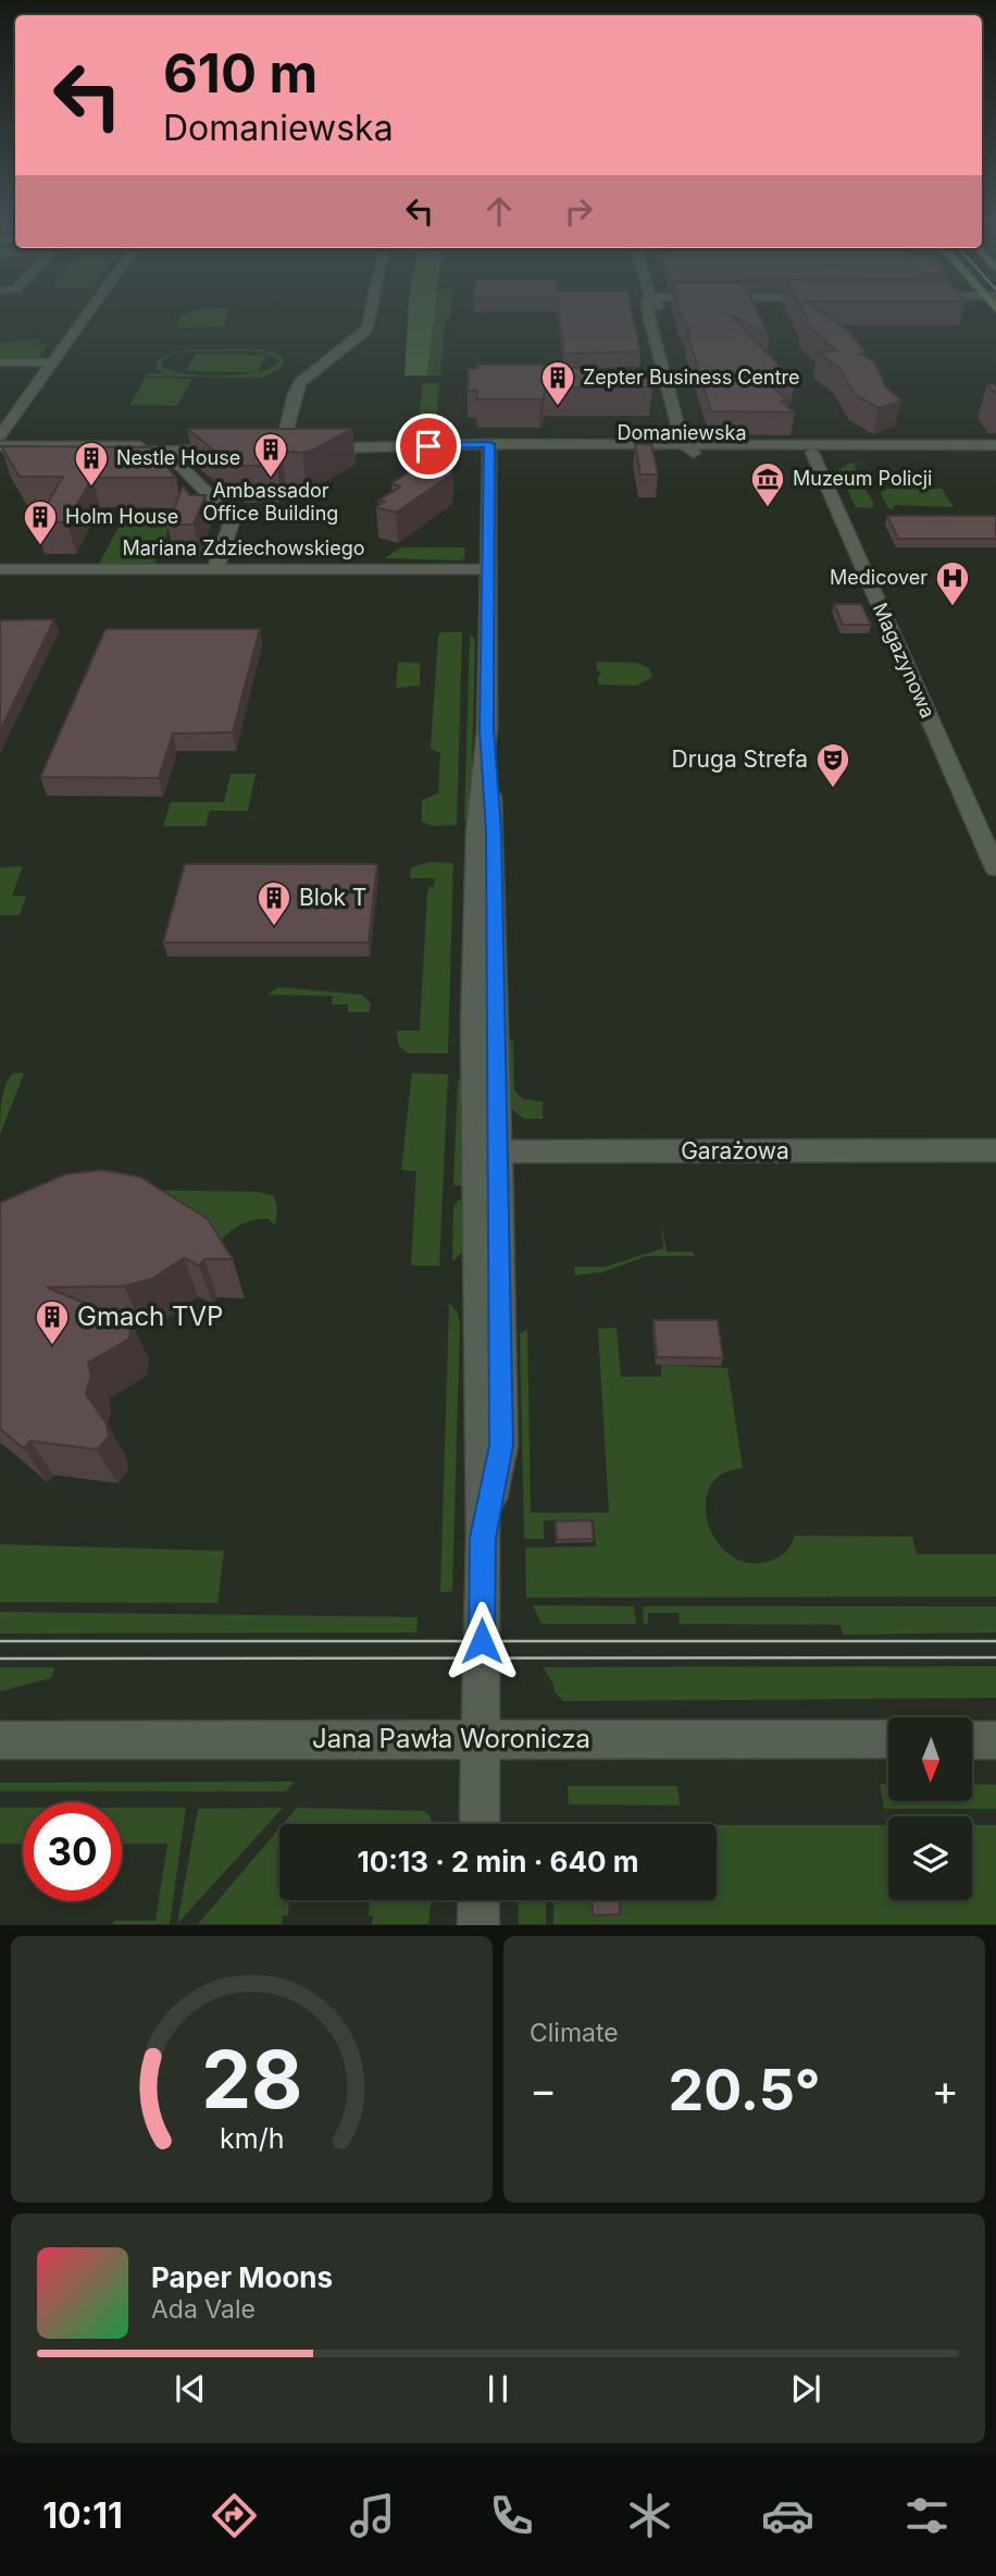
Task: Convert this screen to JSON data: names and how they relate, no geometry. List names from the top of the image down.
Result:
{
  "streets": {
    "street": [
      "Domaniewska",
      "Mariana Zdziechowskiego",
      "Magazynowa",
      "Garażowa",
      "Jana Pawła Woronicza"
    ]
  },
  "crossings": [
    ["Domaniewska", "Magazynowa"]
  ],
  "places": {
    "building": [
      "Zepter Business Centre",
      "Ambassador Office Building",
      "Nestle House",
      "Holm House",
      "Blok T",
      "Gmach TVP"
    ],
    "museum": ["Muzeum Policji"],
    "hospital": ["Medicover"],
    "theatre": ["Druga Strefa"]
  },
  "north": "bottom",
  "page": {
    "turn": ["610 m", "Domaniewska"],
    "limit": "30",
    "trip": "10:13 · 2 min · 640 m",
    "tile": "Climate",
    "heat": ["−", "20.5°", "+"],
    "song": ["Paper Moons", "Ada Vale"],
    "tabs": "10:11",
    "gauge": ["28", "km/h"]
  }
}
